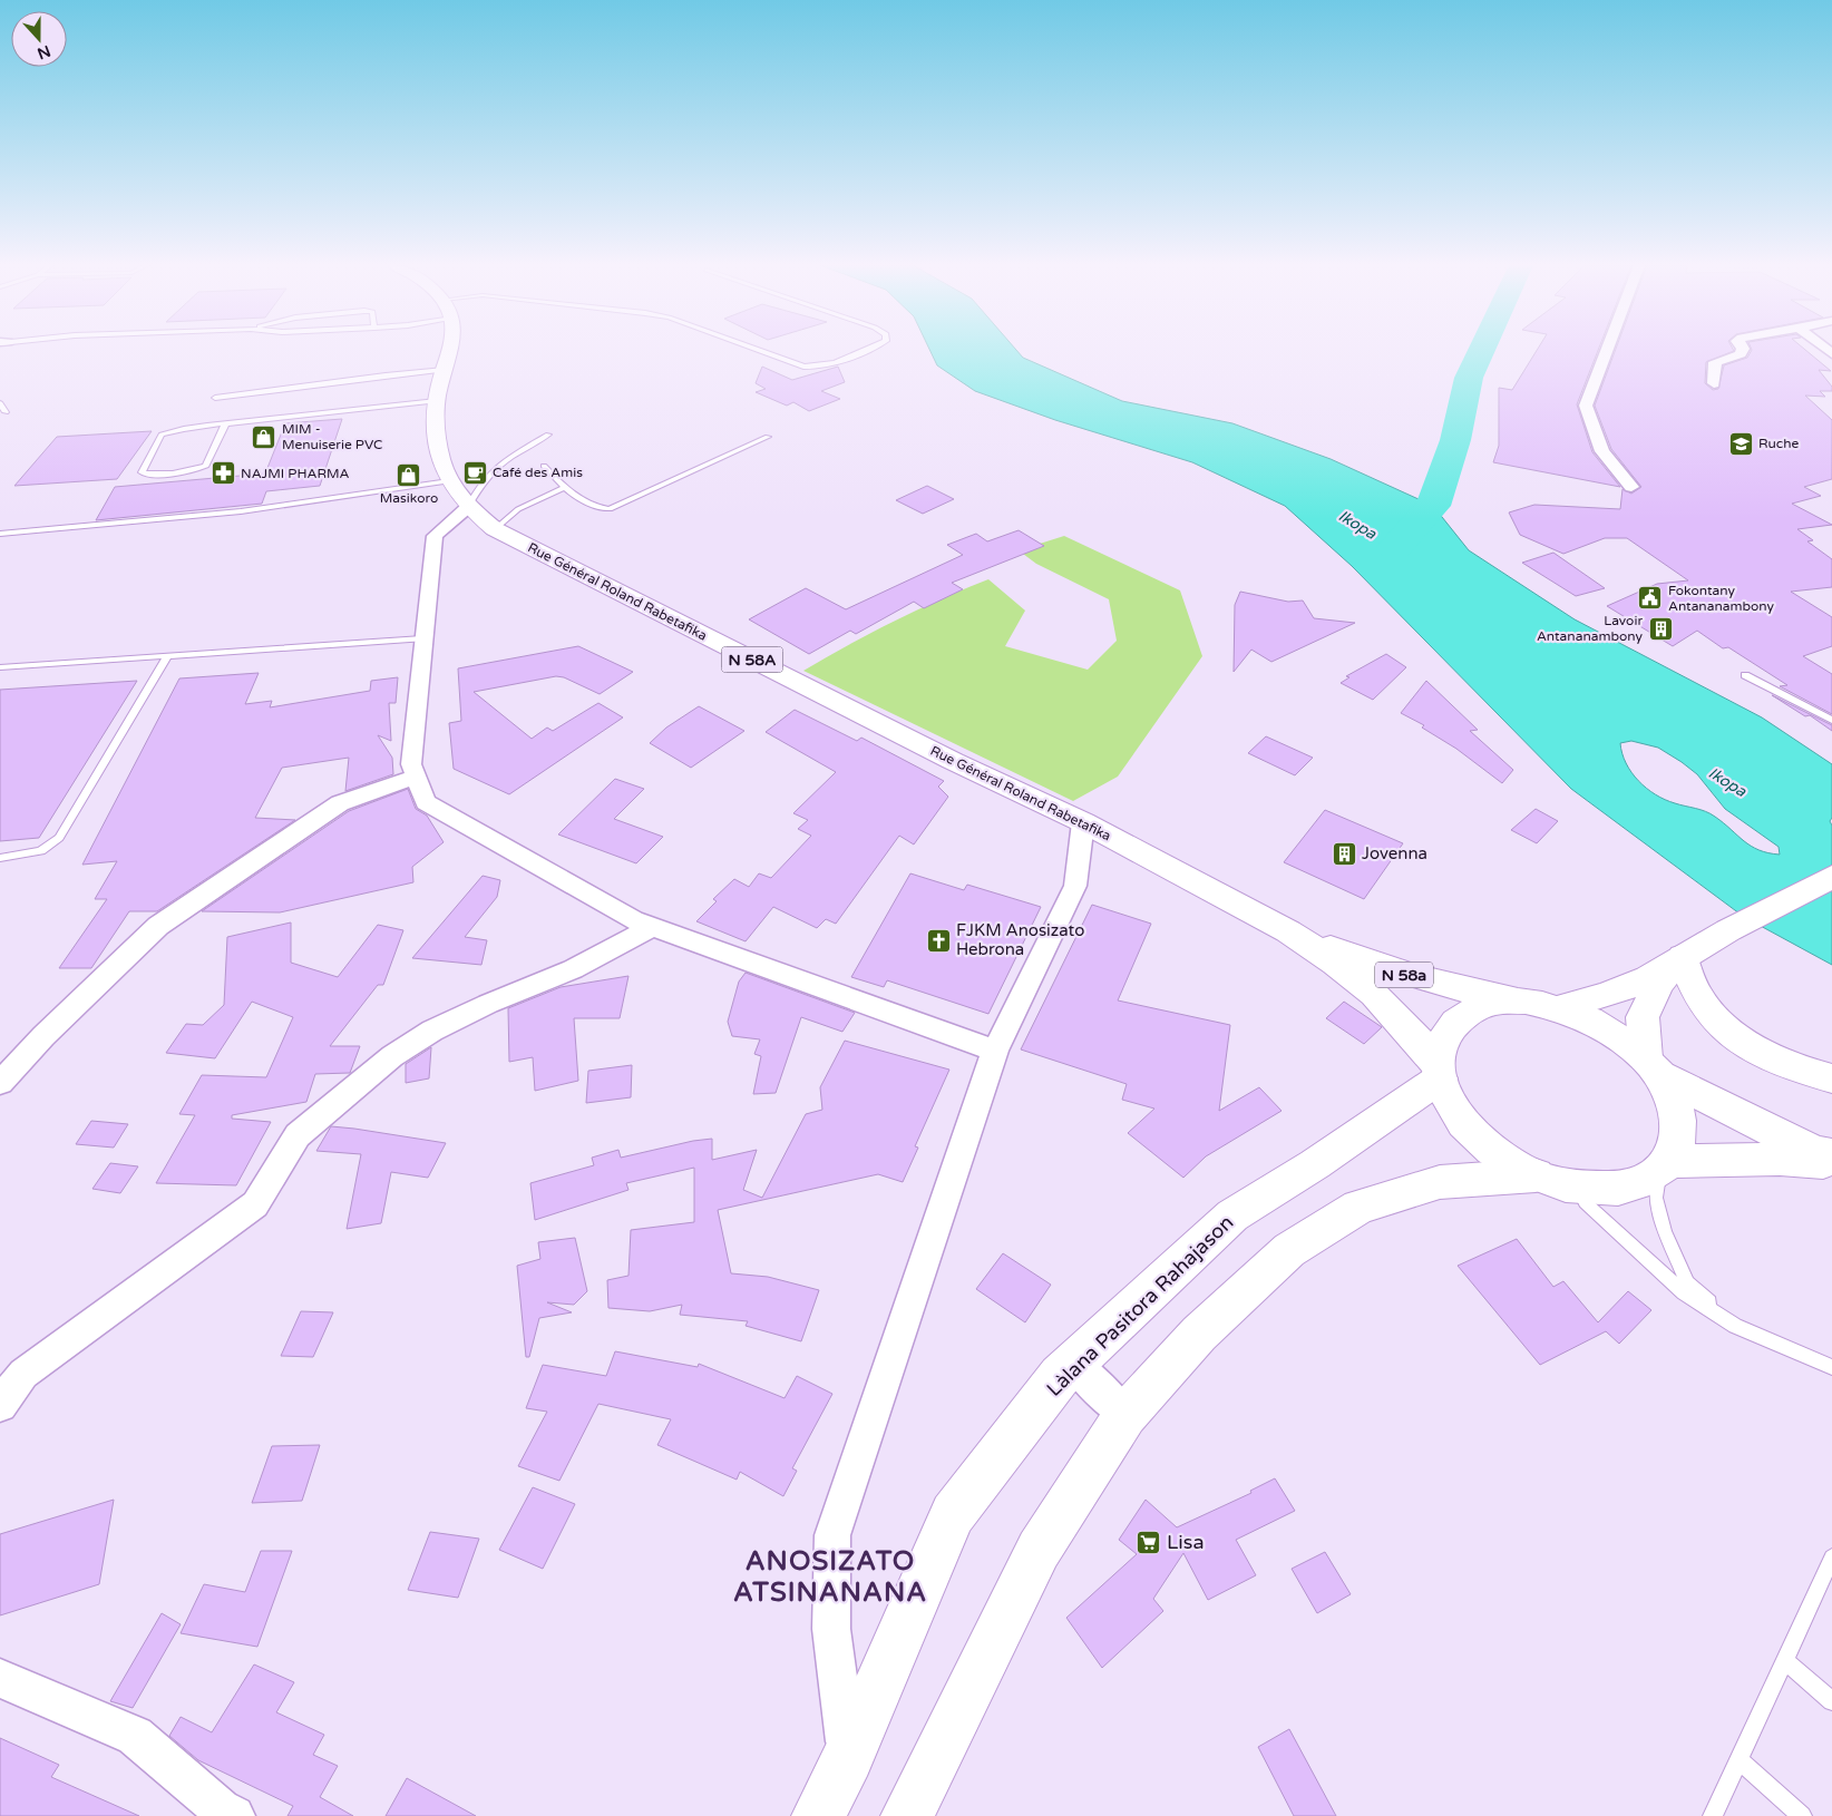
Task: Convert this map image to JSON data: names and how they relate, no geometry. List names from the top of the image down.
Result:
{
  "streets": {
    "main road": [
      "Rue Général Roland Rabetafika",
      "N 58A",
      "N 58a",
      "Làlana Pasitora Rahajason"
    ]
  },
  "crossings": [
    ["Rue Général Roland Rabetafika", "N 58a"],
    ["N 58a", "Làlana Pasitora Rahajason"]
  ],
  "districts": ["ANOSIZATO ATSINANANA"],
  "water": ["Ikopa"],
  "places": {
    "shop": ["MIM - Menuiserie PVC", "Masikoro"],
    "school or university": ["Ruche"],
    "cafe": ["Café des Amis"],
    "pharmacy": ["NAJMI PHARMA"],
    "public building": ["Fokontany Antananambony"],
    "building": ["Lavoir Antananambony", "Jovenna"],
    "church": ["FJKM Anosizato Hebrona"],
    "supermarket": ["Lisa"]
  },
  "north": "bottom"
}
